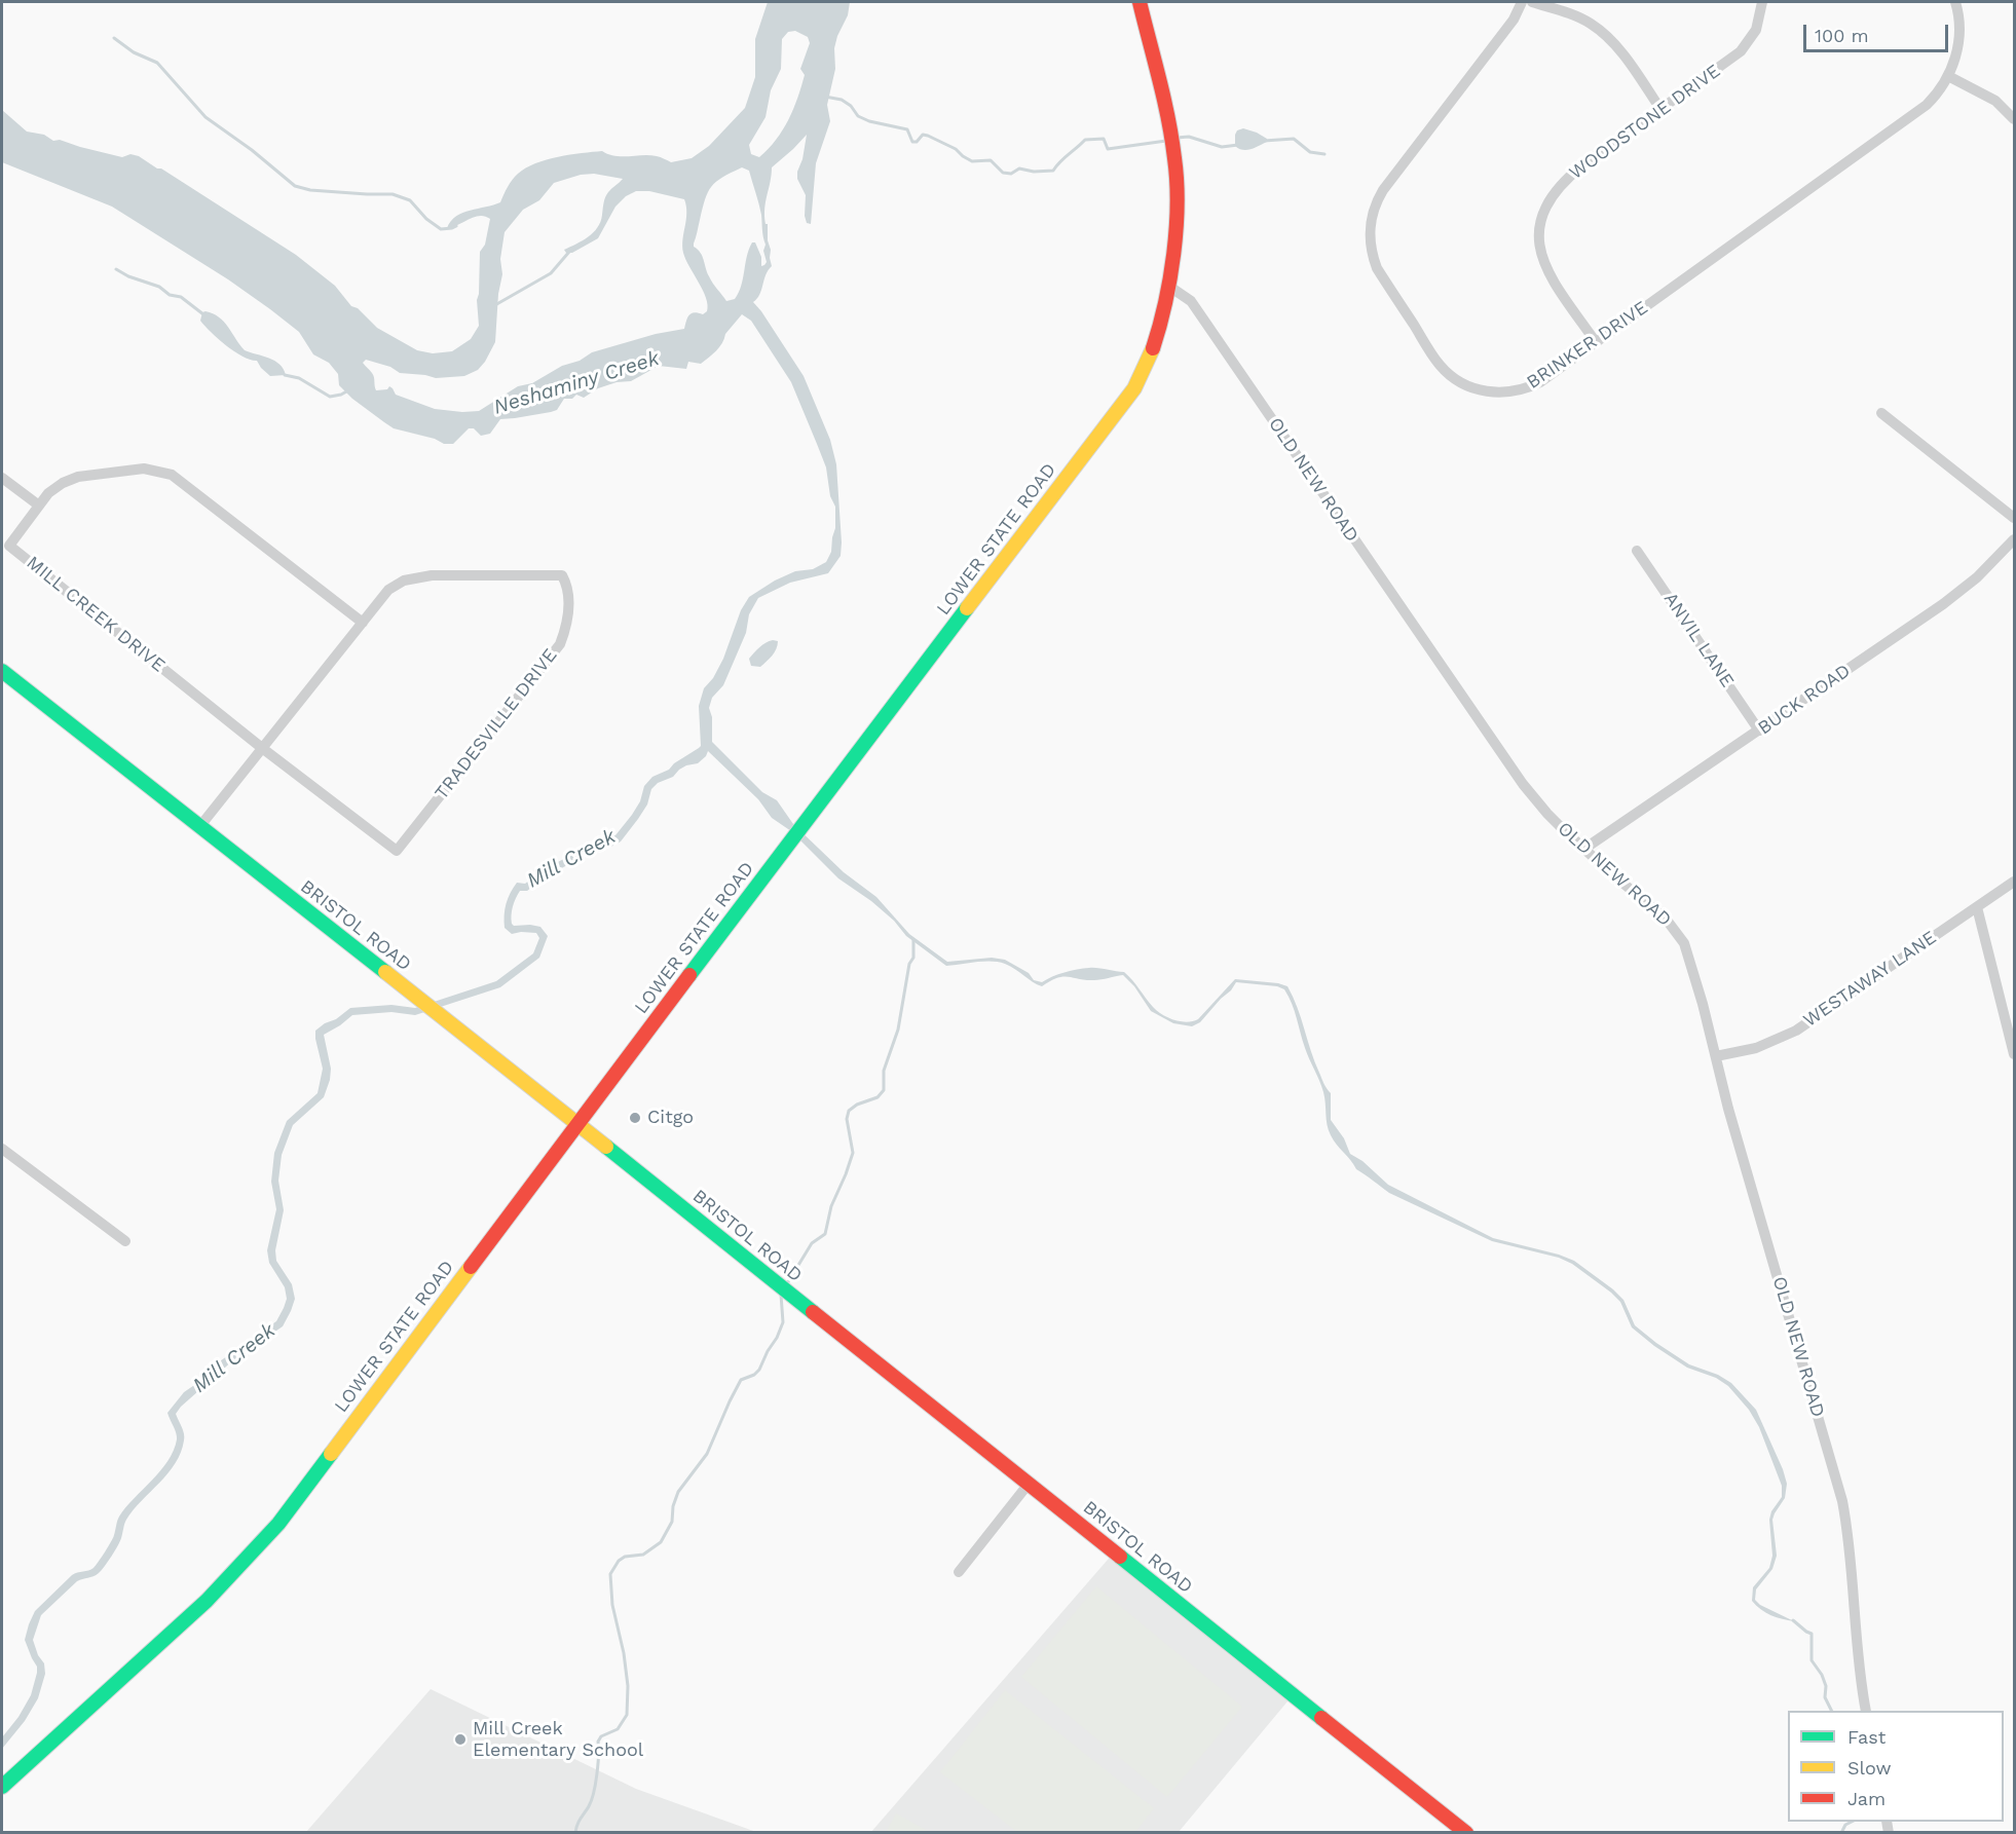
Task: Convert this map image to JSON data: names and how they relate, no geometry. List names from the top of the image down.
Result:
{
  "streets": {
    "main road": ["LOWER STATE ROAD", "BRISTOL ROAD"],
    "street": [
      "WOODSTONE DRIVE",
      "BRINKER DRIVE",
      "OLD NEW ROAD",
      "MILL CREEK DRIVE",
      "ANVIL LANE",
      "BUCK ROAD",
      "TRADESVILLE DRIVE",
      "WESTAWAY LANE"
    ]
  },
  "crossings": [
    ["WOODSTONE DRIVE", "BRINKER DRIVE"],
    ["OLD NEW ROAD", "LOWER STATE ROAD"],
    ["OLD NEW ROAD", "BUCK ROAD"],
    ["OLD NEW ROAD", "WESTAWAY LANE"],
    ["LOWER STATE ROAD", "BRISTOL ROAD"],
    ["MILL CREEK DRIVE", "TRADESVILLE DRIVE"],
    ["ANVIL LANE", "BUCK ROAD"],
    ["TRADESVILLE DRIVE", "BRISTOL ROAD"]
  ],
  "water": ["Neshaminy Creek", "Mill Creek"],
  "places": ["Citgo", "Mill Creek Elementary School"],
  "legend": ["Fast", "Slow", "Jam"],
  "scale_bar": "100 m"
}
